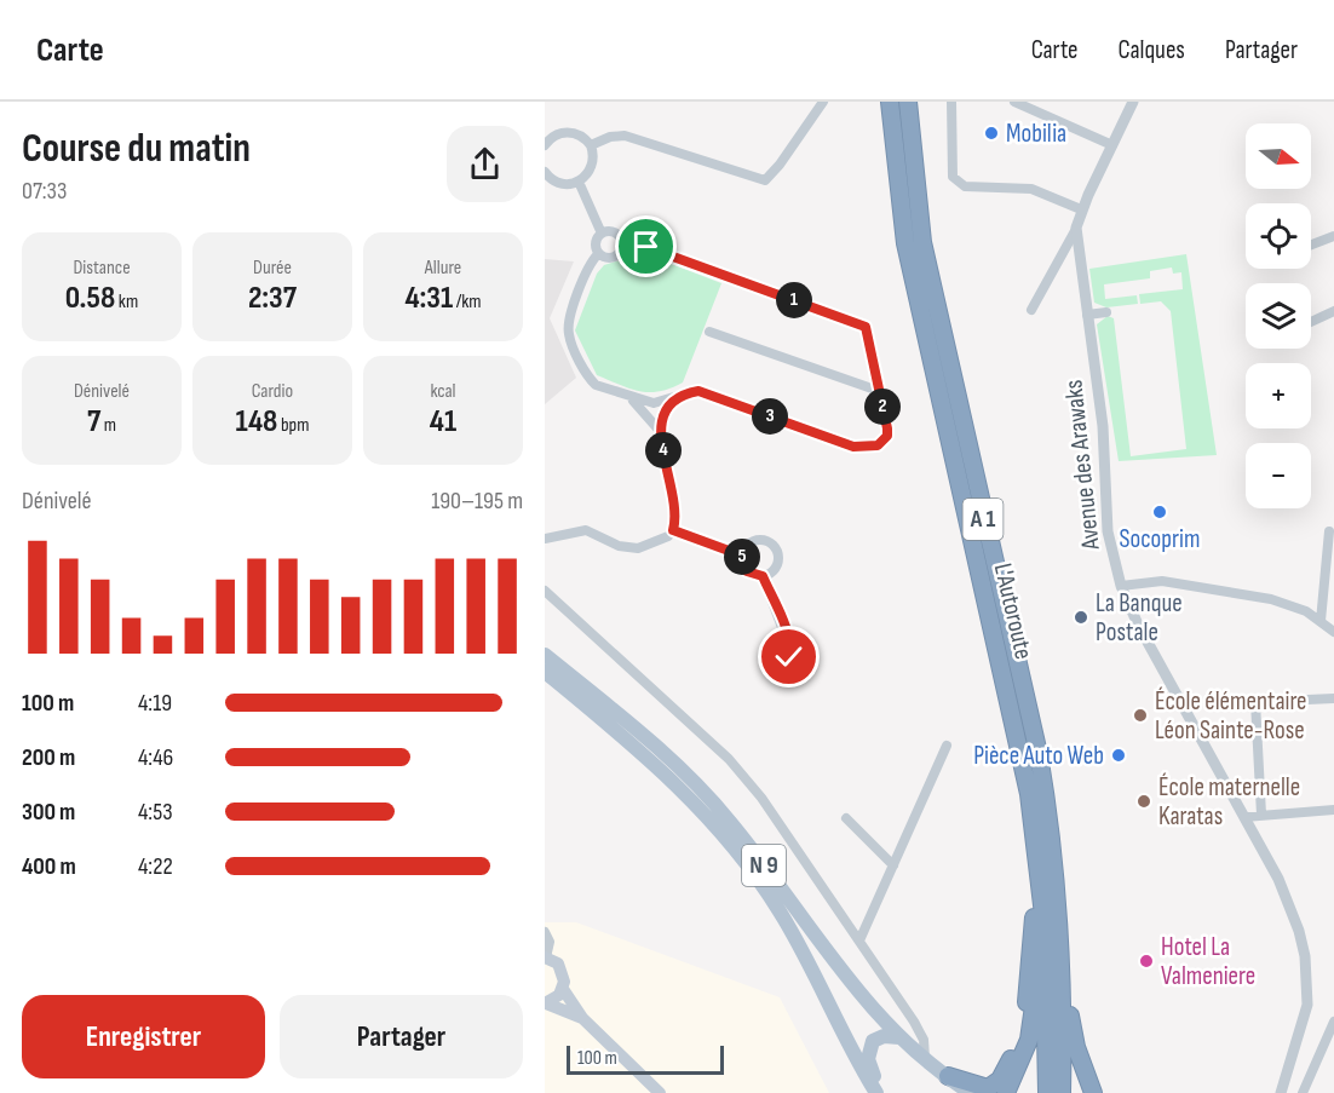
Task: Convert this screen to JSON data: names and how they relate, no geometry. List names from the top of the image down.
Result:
{
  "streets": {
    "highway": ["A 1", "L'Autoroute"],
    "main road": ["N 9"],
    "street": ["Avenue des Arawaks"]
  },
  "places": [
    "Mobilia",
    "Socoprim",
    "La Banque Postale",
    "École élémentaire Léon Sainte-Rose",
    "Pièce Auto Web",
    "École maternelle Karatas",
    "Hotel La Valmeniere"
  ],
  "scale_bar": "100 m",
  "north": "right",
  "page": {
    "header": "Carte",
    "nav": ["Carte", "Calques", "Partager"],
    "heading": ["Course du matin", "07:33"],
    "map_buttons": ["+", "−"],
    "stats": [
      ["Distance", "0.58 km"],
      ["Durée", "2:37"],
      ["Allure", "4:31 /km"],
      ["Dénivelé", "7 m"],
      ["Cardio", "148 bpm"],
      ["kcal", "41"]
    ],
    "pins": [
      "1",
      "2",
      "3",
      "4",
      "5"
    ],
    "chart": ["Dénivelé", "190–195 m"],
    "list": [
      {
        "name": "100 m",
        "note": "4:19"
      },
      {
        "name": "200 m",
        "note": "4:46"
      },
      {
        "name": "300 m",
        "note": "4:53"
      },
      {
        "name": "400 m",
        "note": "4:22"
      }
    ],
    "buttons": ["Enregistrer", "Partager"],
    "scale": "100 m"
  }
}
